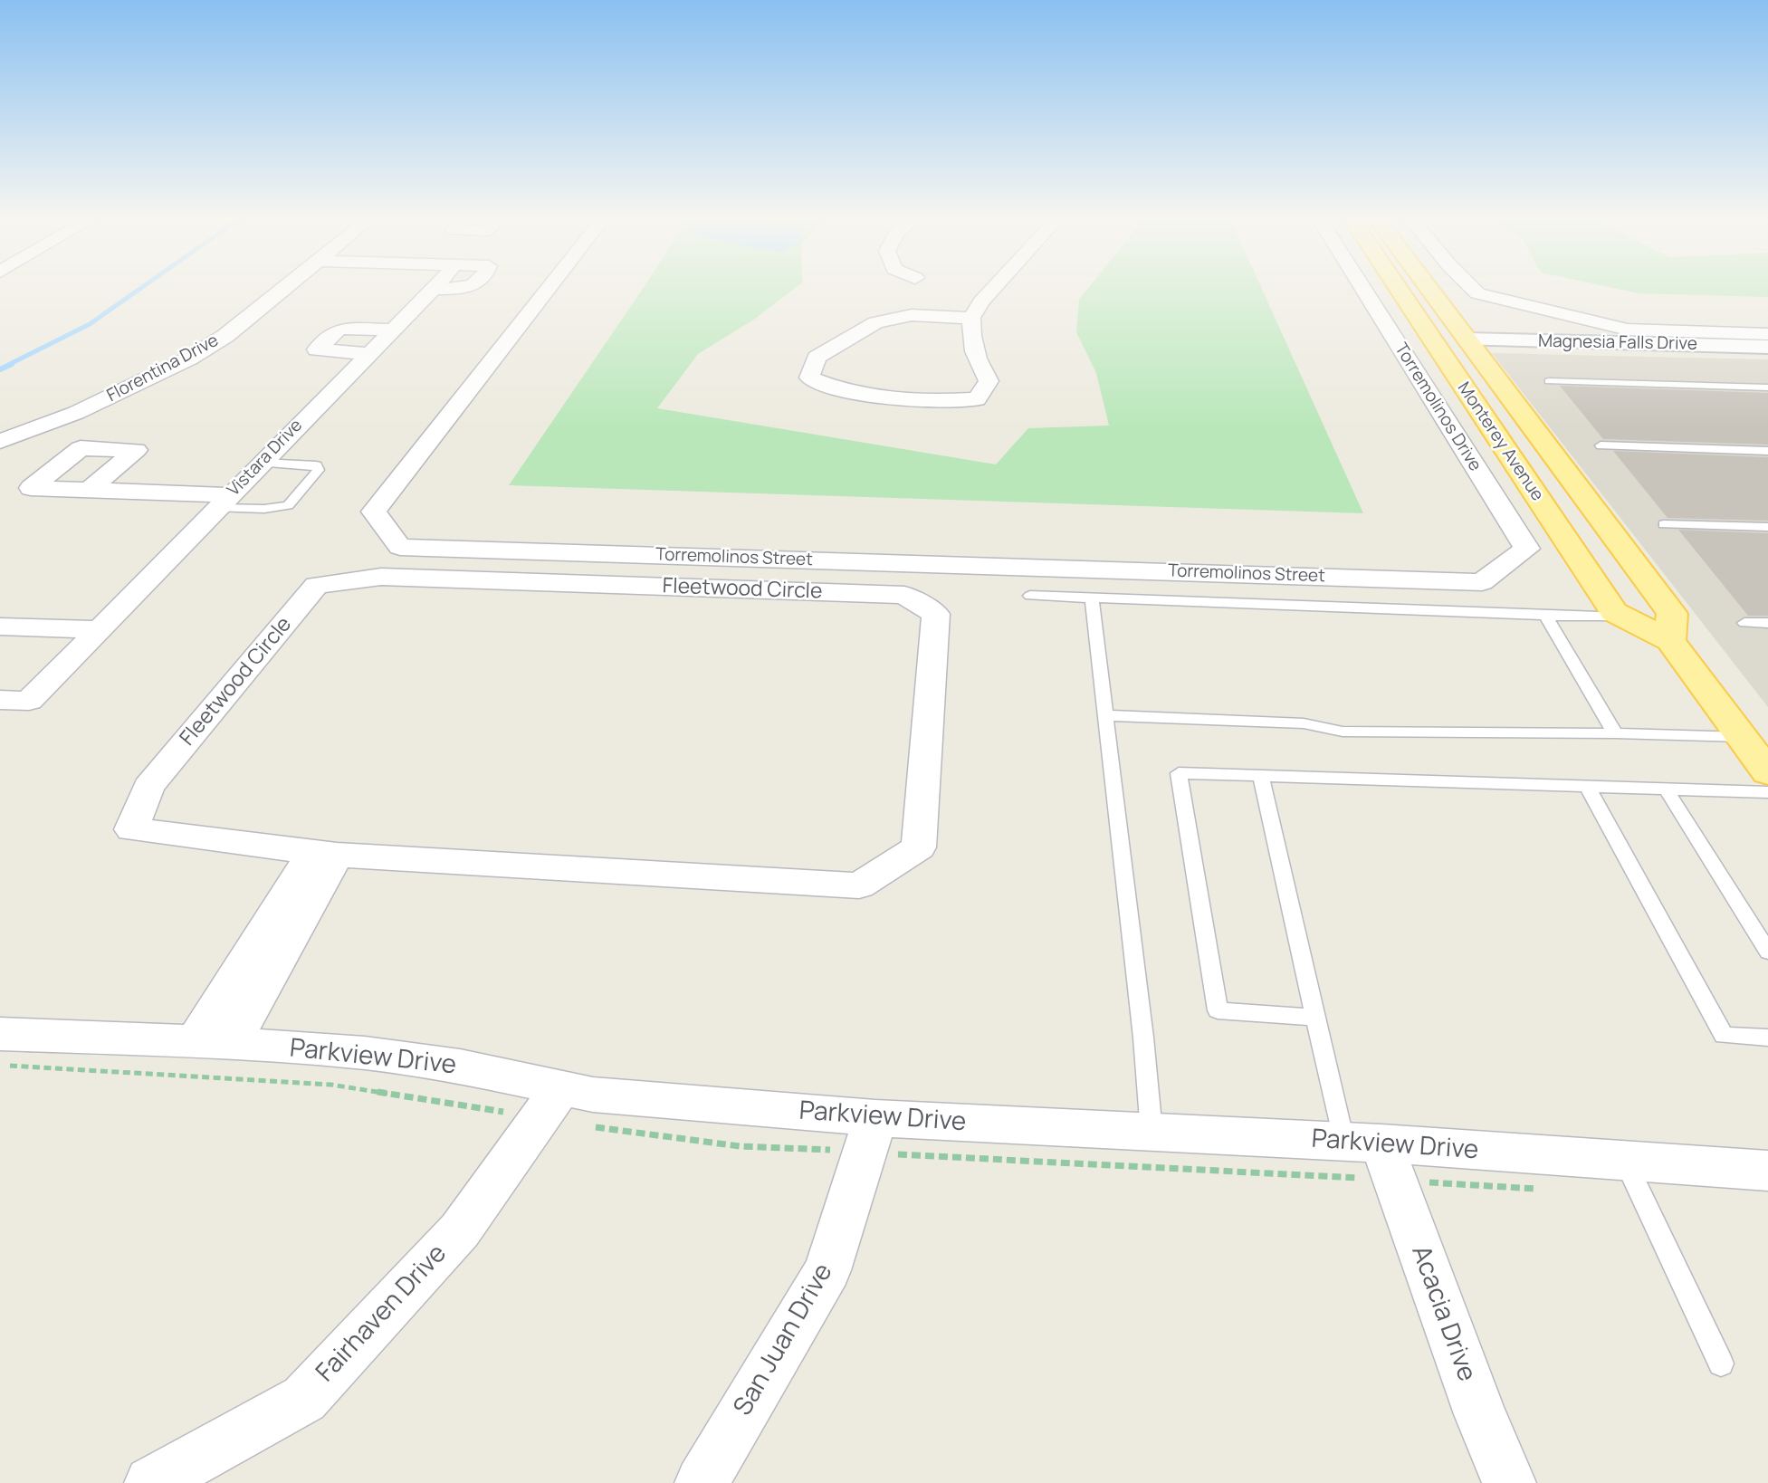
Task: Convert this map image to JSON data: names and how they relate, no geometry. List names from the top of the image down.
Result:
{
  "streets": {
    "main road": ["Monterey Avenue"],
    "street": [
      "Magnesia Falls Drive",
      "Florentina Drive",
      "Torremolinos Drive",
      "Vistara Drive",
      "Torremolinos Street",
      "Fleetwood Circle",
      "Parkview Drive",
      "Fairhaven Drive",
      "Acacia Drive",
      "San Juan Drive"
    ]
  },
  "crossings": [
    ["Magnesia Falls Drive", "Monterey Avenue"],
    ["Torremolinos Drive", "Torremolinos Street"],
    ["Parkview Drive", "Fairhaven Drive"],
    ["Parkview Drive", "Acacia Drive"],
    ["Parkview Drive", "San Juan Drive"]
  ]
}
